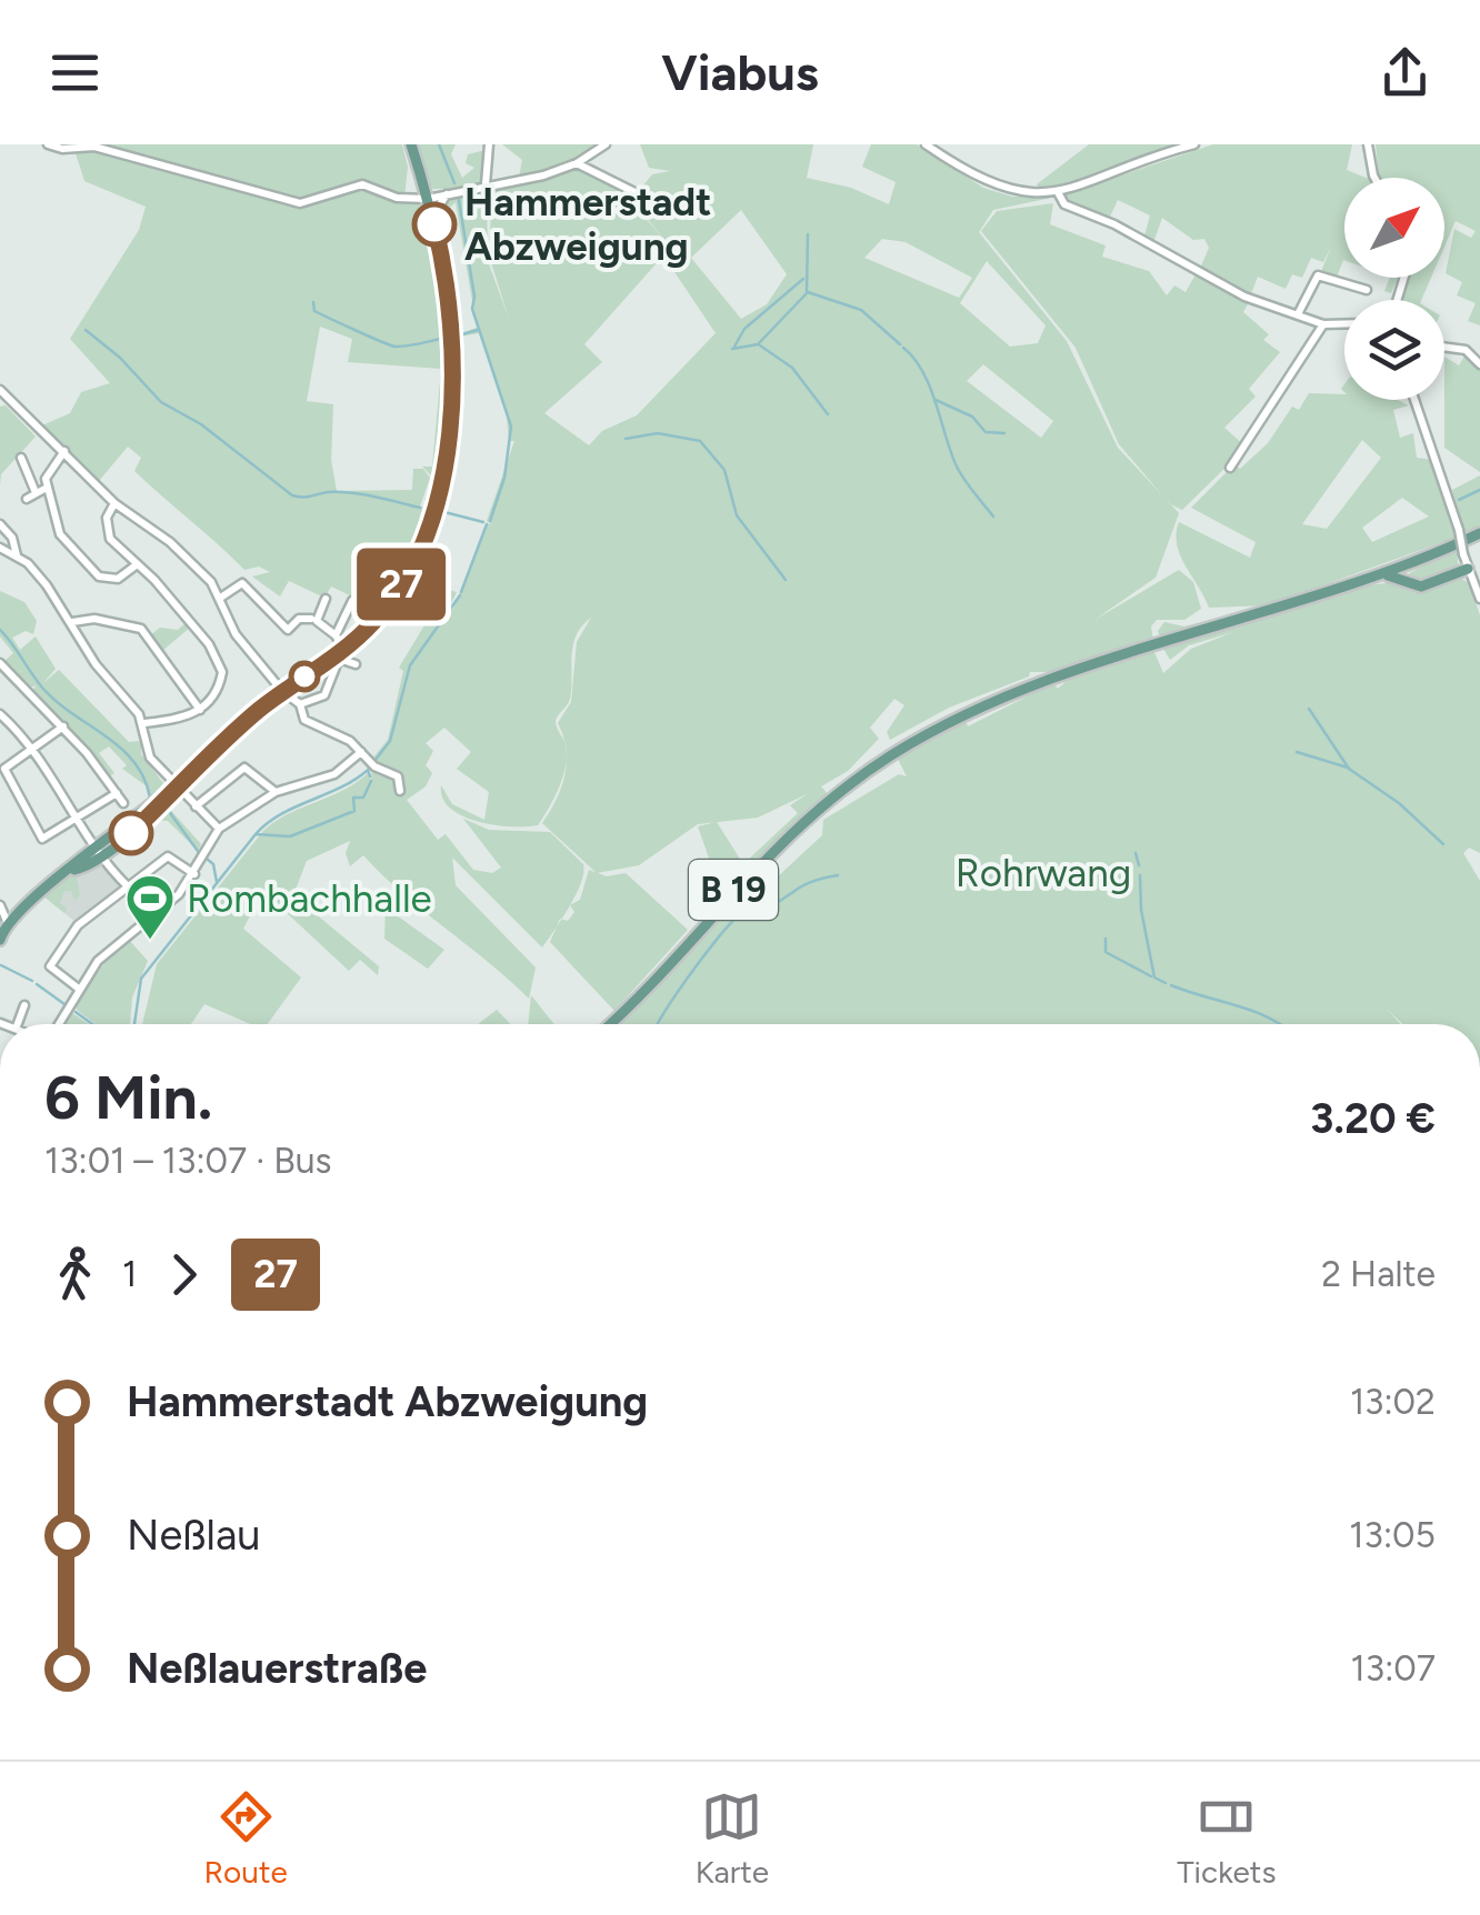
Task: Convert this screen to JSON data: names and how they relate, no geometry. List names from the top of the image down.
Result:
{
  "streets": {
    "main road": ["B 19"]
  },
  "parks": ["Rohrwang"],
  "places": {
    "other": ["Hammerstadt Abzweigung"],
    "sports": ["Rombachhalle"]
  },
  "lines": ["bus line 27"],
  "north": "top right",
  "page": {
    "header": "Viabus",
    "on_map": "27",
    "heading": ["6 Min.", "13:01 – 13:07 · Bus", "3.20 €"],
    "legs": ["1", "27", "2 Halte"],
    "list": [
      {
        "name": "Hammerstadt Abzweigung",
        "value": "13:02"
      },
      {
        "name": "Neßlau",
        "value": "13:05"
      },
      {
        "name": "Neßlauerstraße",
        "value": "13:07"
      }
    ],
    "tabs": ["Route", "Karte", "Tickets"]
  }
}
